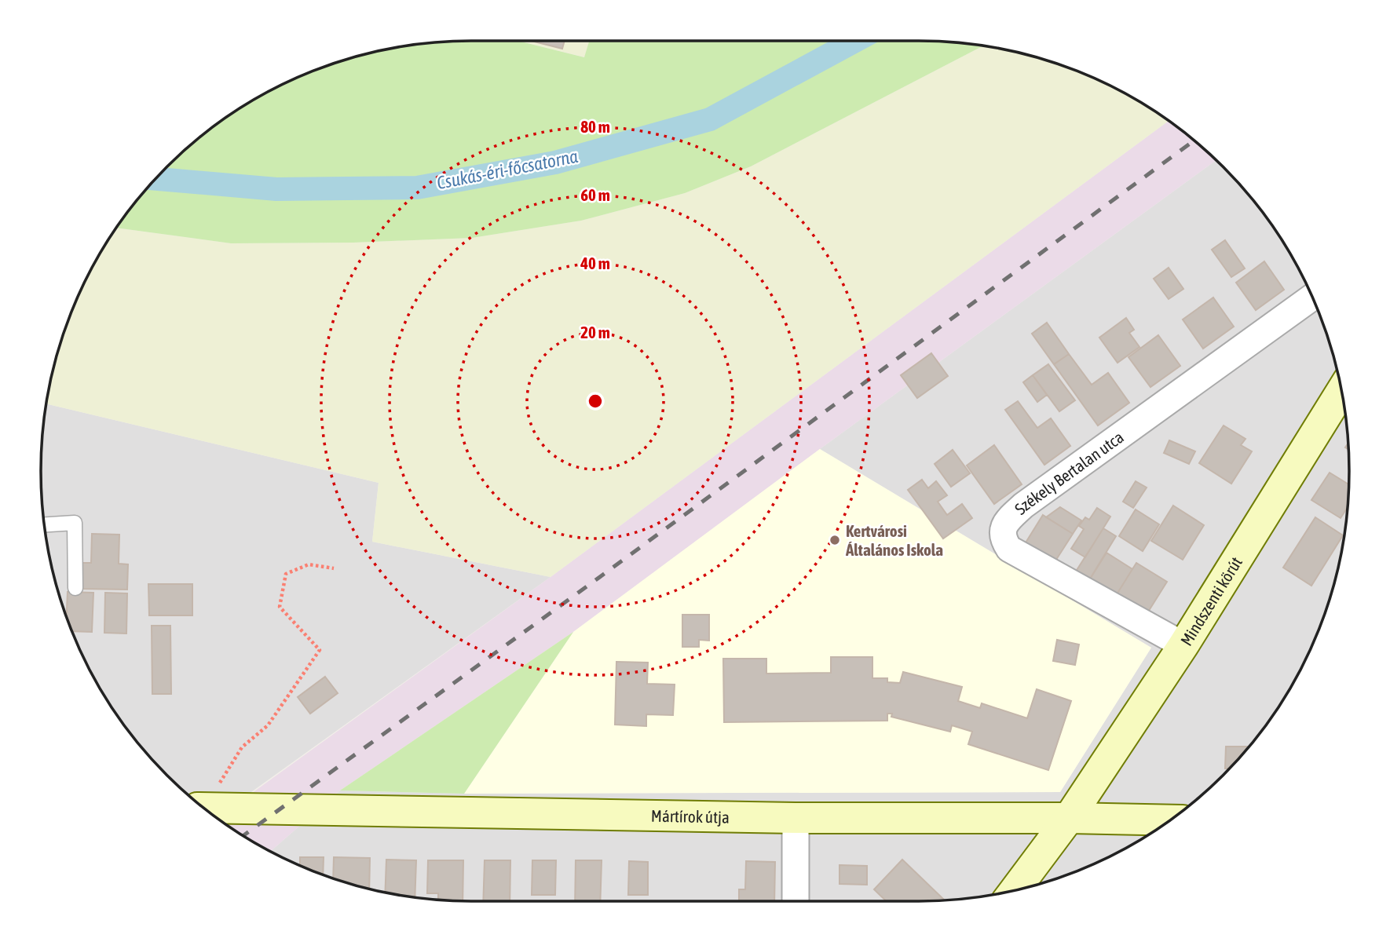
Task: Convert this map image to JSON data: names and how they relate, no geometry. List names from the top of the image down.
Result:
{
  "streets": {
    "street": ["Székely Bertalan utca", "Mindszenti körút", "Mártírok útja"]
  },
  "crossings": [
    ["Székely Bertalan utca", "Mindszenti körút"],
    ["Mindszenti körút", "Mártírok útja"]
  ],
  "water": ["Csukás-éri-főcsatorna"],
  "places": ["Kertvárosi Általános Iskola"],
  "rings": [
    "80 m",
    "60 m",
    "40 m",
    "20 m"
  ]
}
